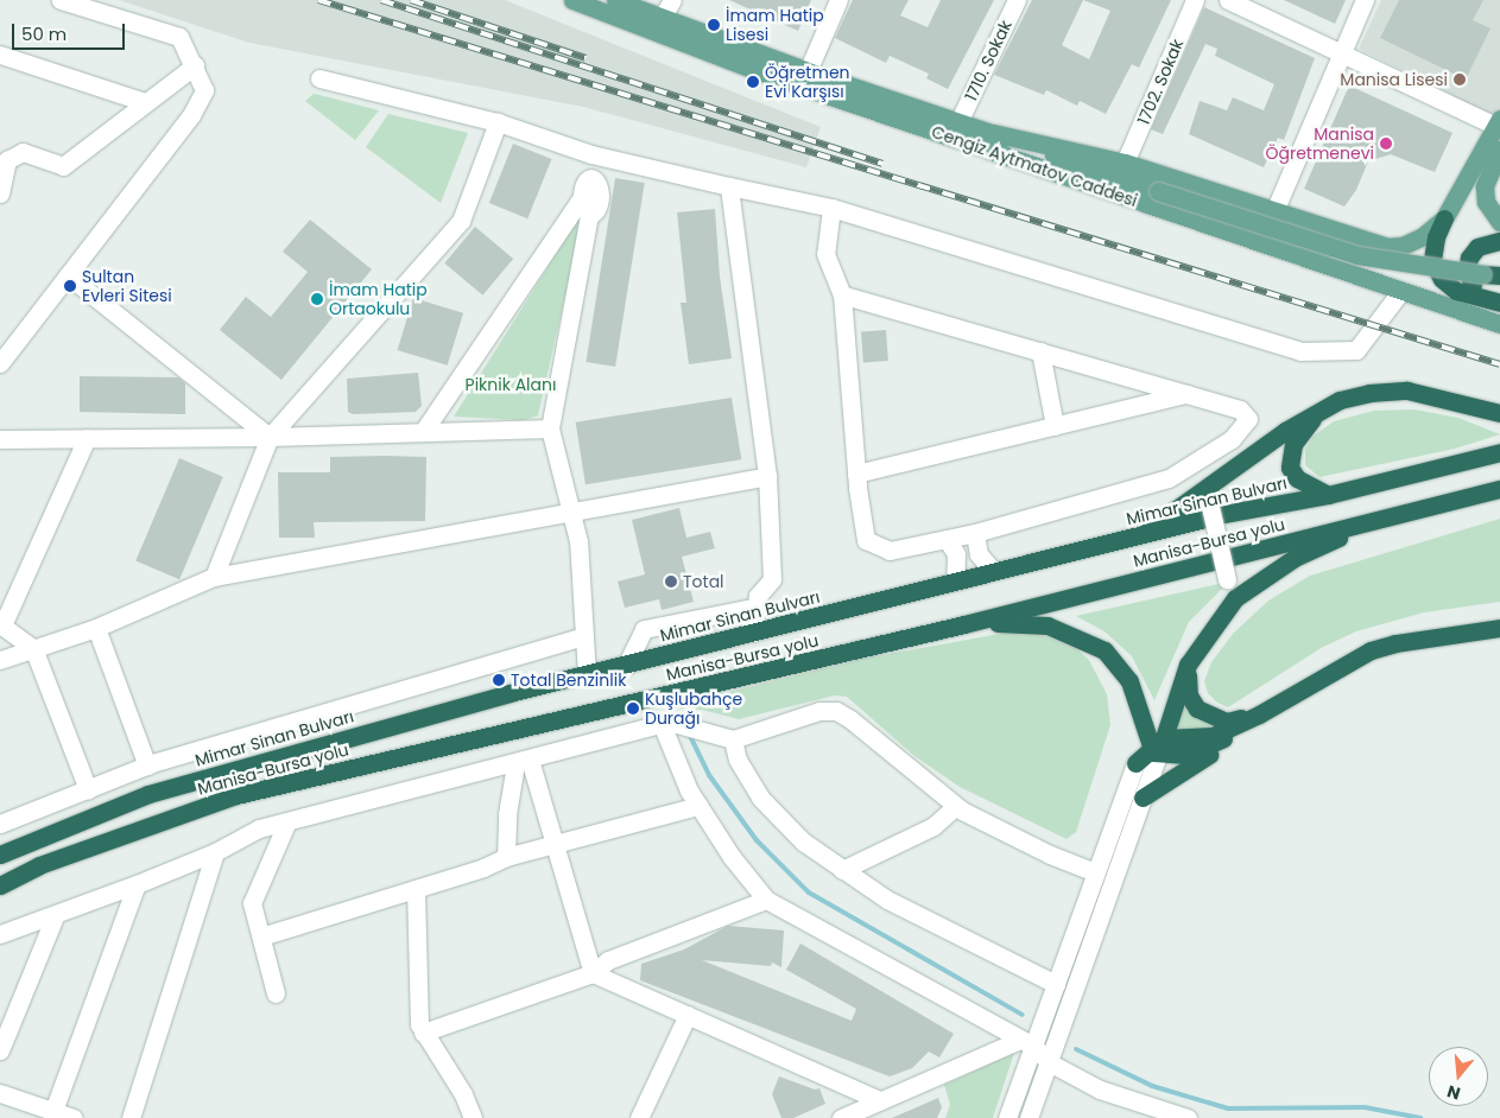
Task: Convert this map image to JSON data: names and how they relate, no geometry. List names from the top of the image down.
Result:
{
  "streets": {
    "highway": ["Mimar Sinan Bulvarı", "Manisa-Bursa yolu"],
    "main road": ["Cengiz Aytmatov Caddesi"],
    "street": ["1710. Sokak", "1702. Sokak"]
  },
  "crossings": [
    ["1710. Sokak", "Cengiz Aytmatov Caddesi"]
  ],
  "parks": ["Piknik Alanı"],
  "places": [
    "İmam Hatip Lisesi",
    "Manisa Lisesi",
    "Öğretmen Evi Karşısı",
    "Manisa Öğretmenevi",
    "Sultan Evleri Sitesi",
    "İmam Hatip Ortaokulu",
    "Total",
    "Total Benzinlik",
    "Kuşlubahçe Durağı"
  ],
  "scale_bar": "50 m",
  "north": "bottom"
}
